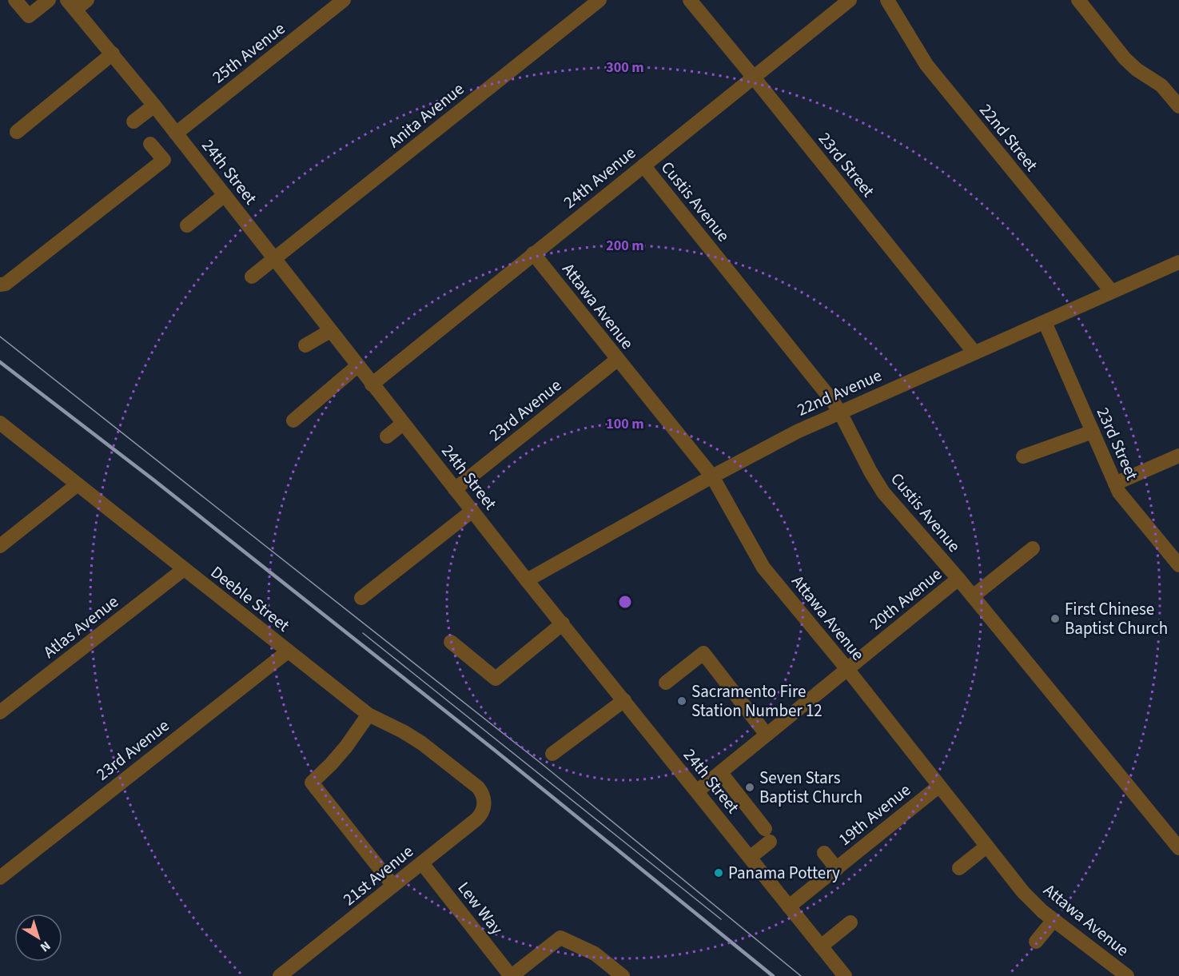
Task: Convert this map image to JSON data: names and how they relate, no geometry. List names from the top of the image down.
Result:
{
  "streets": {
    "street": [
      "25th Avenue",
      "Anita Avenue",
      "22nd Street",
      "23rd Street",
      "24th Street",
      "24th Avenue",
      "Custis Avenue",
      "Attawa Avenue",
      "22nd Avenue",
      "23rd Avenue",
      "Deeble Street",
      "20th Avenue",
      "Atlas Avenue",
      "19th Avenue",
      "21st Avenue",
      "Lew Way"
    ]
  },
  "crossings": [
    ["25th Avenue", "24th Street"],
    ["Anita Avenue", "24th Street"],
    ["22nd Street", "22nd Avenue"],
    ["23rd Street", "24th Avenue"],
    ["23rd Street", "22nd Avenue"],
    ["24th Street", "24th Avenue"],
    ["24th Street", "22nd Avenue"],
    ["24th Street", "23rd Avenue"],
    ["24th Street", "20th Avenue"],
    ["24th Street", "19th Avenue"],
    ["24th Avenue", "Custis Avenue"],
    ["24th Avenue", "Attawa Avenue"],
    ["Custis Avenue", "22nd Avenue"],
    ["Custis Avenue", "20th Avenue"],
    ["Attawa Avenue", "22nd Avenue"],
    ["Attawa Avenue", "23rd Avenue"],
    ["Attawa Avenue", "20th Avenue"],
    ["Attawa Avenue", "19th Avenue"],
    ["23rd Avenue", "Deeble Street"],
    ["Deeble Street", "Atlas Avenue"],
    ["Deeble Street", "21st Avenue"],
    ["21st Avenue", "Lew Way"]
  ],
  "places": [
    "First Chinese Baptist Church",
    "Sacramento Fire Station Number 12",
    "Seven Stars Baptist Church",
    "Panama Pottery"
  ],
  "north": "bottom right",
  "rings": ["300 m", "200 m", "100 m"]
}
